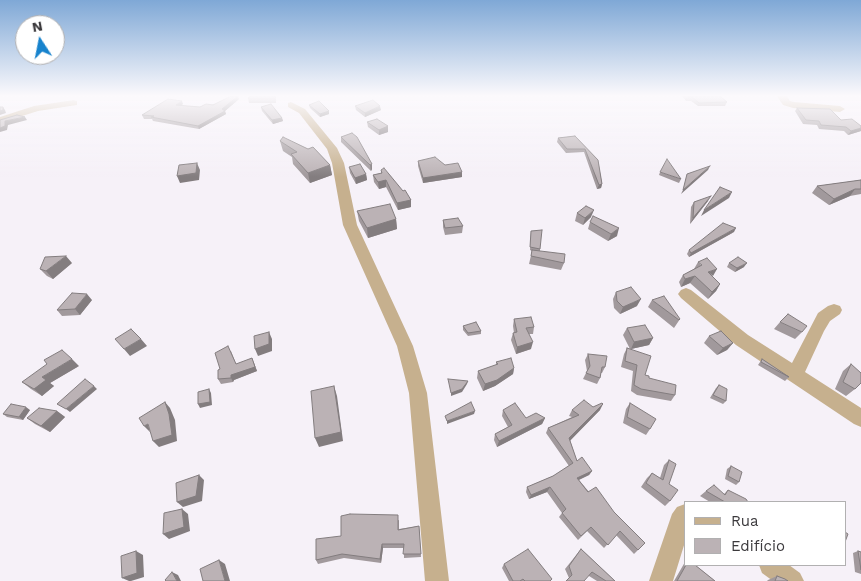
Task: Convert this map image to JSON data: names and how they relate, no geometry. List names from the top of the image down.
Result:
{
  "legend": ["Rua", "Edifício"],
  "north": "top"
}
